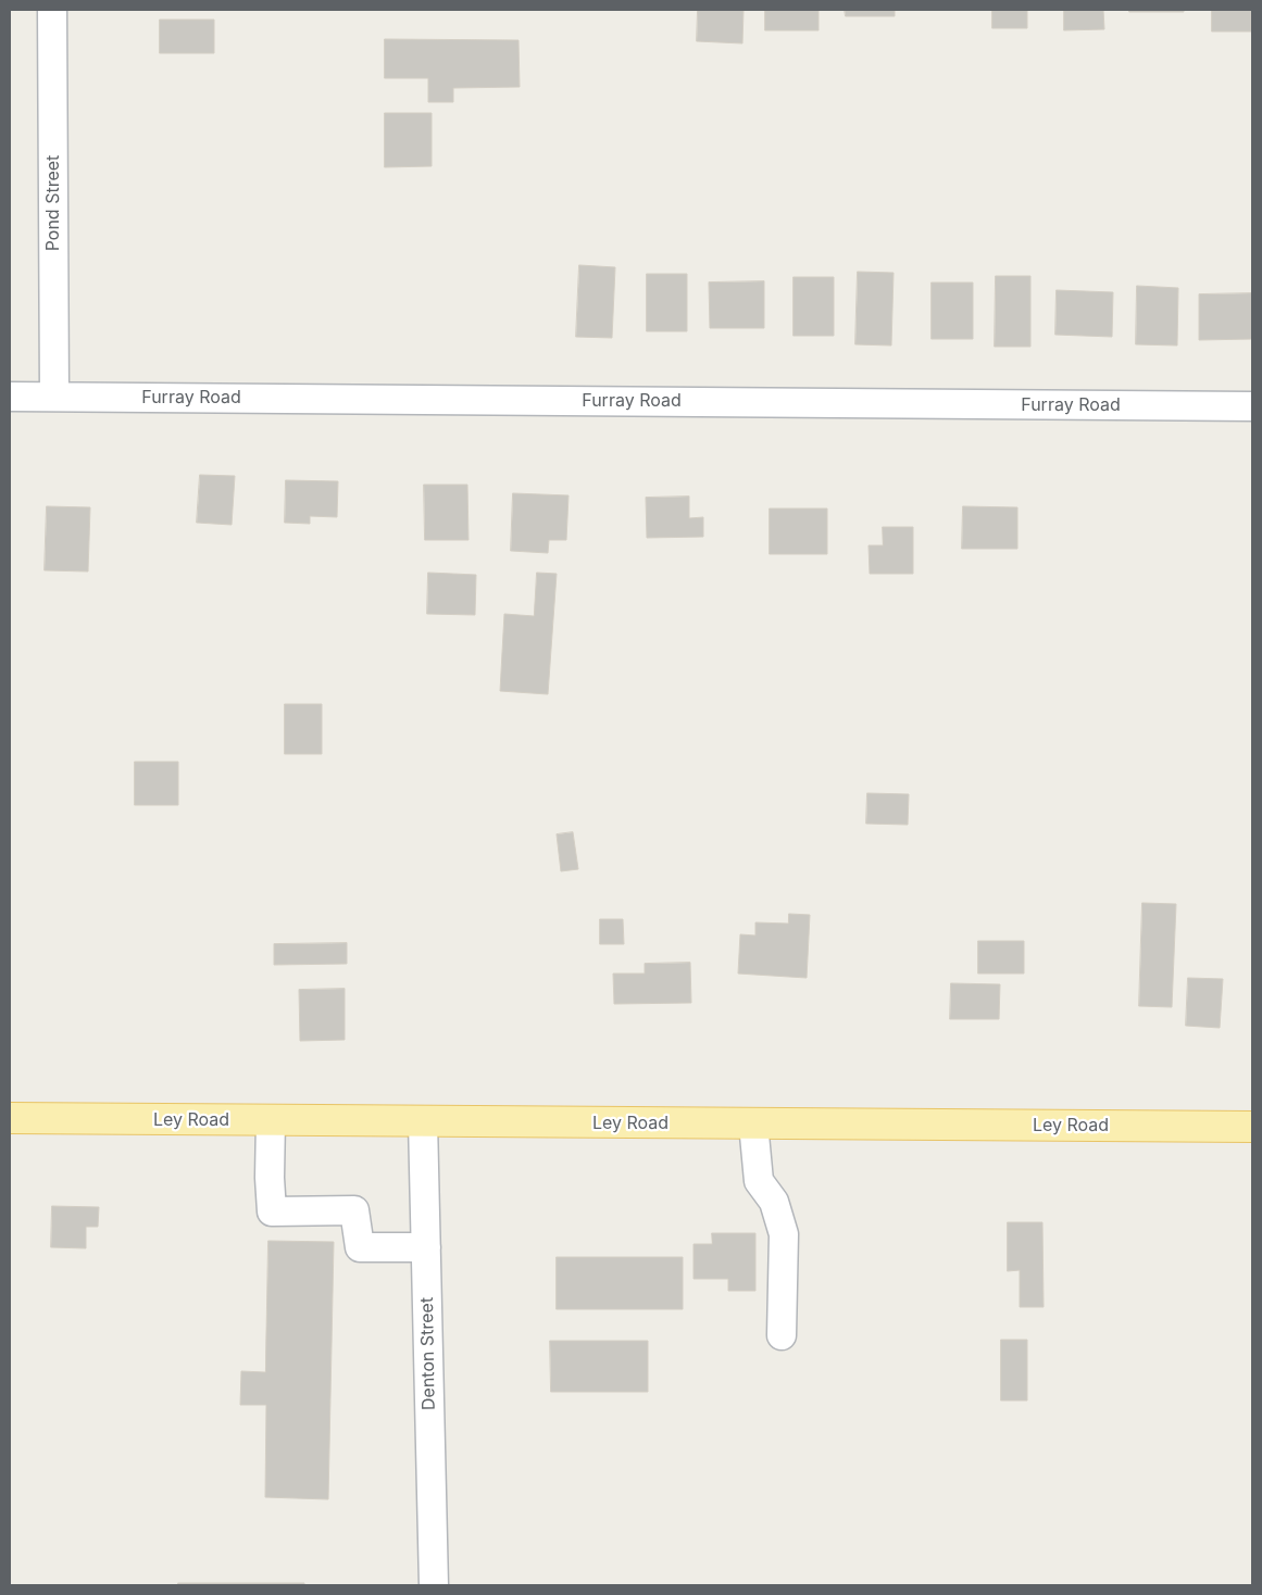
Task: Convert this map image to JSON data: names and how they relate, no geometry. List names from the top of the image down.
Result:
{
  "streets": {
    "main road": ["Ley Road"],
    "street": ["Pond Street", "Furray Road", "Denton Street"]
  },
  "crossings": [
    ["Pond Street", "Furray Road"],
    ["Ley Road", "Denton Street"]
  ]
}
